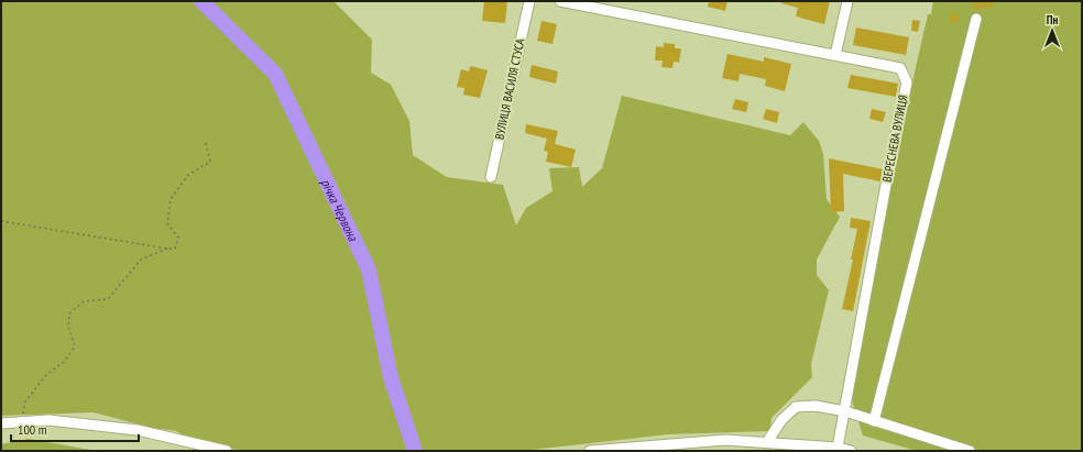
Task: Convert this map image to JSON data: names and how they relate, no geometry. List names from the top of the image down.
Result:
{
  "streets": {
    "street": ["ВУЛИЦЯ ВАСИЛЯ СТУСА", "ВЕРЕСНЕВА ВУЛИЦЯ"]
  },
  "water": ["річка Червона"],
  "scale_bar": "100 m",
  "north": "top"
}
